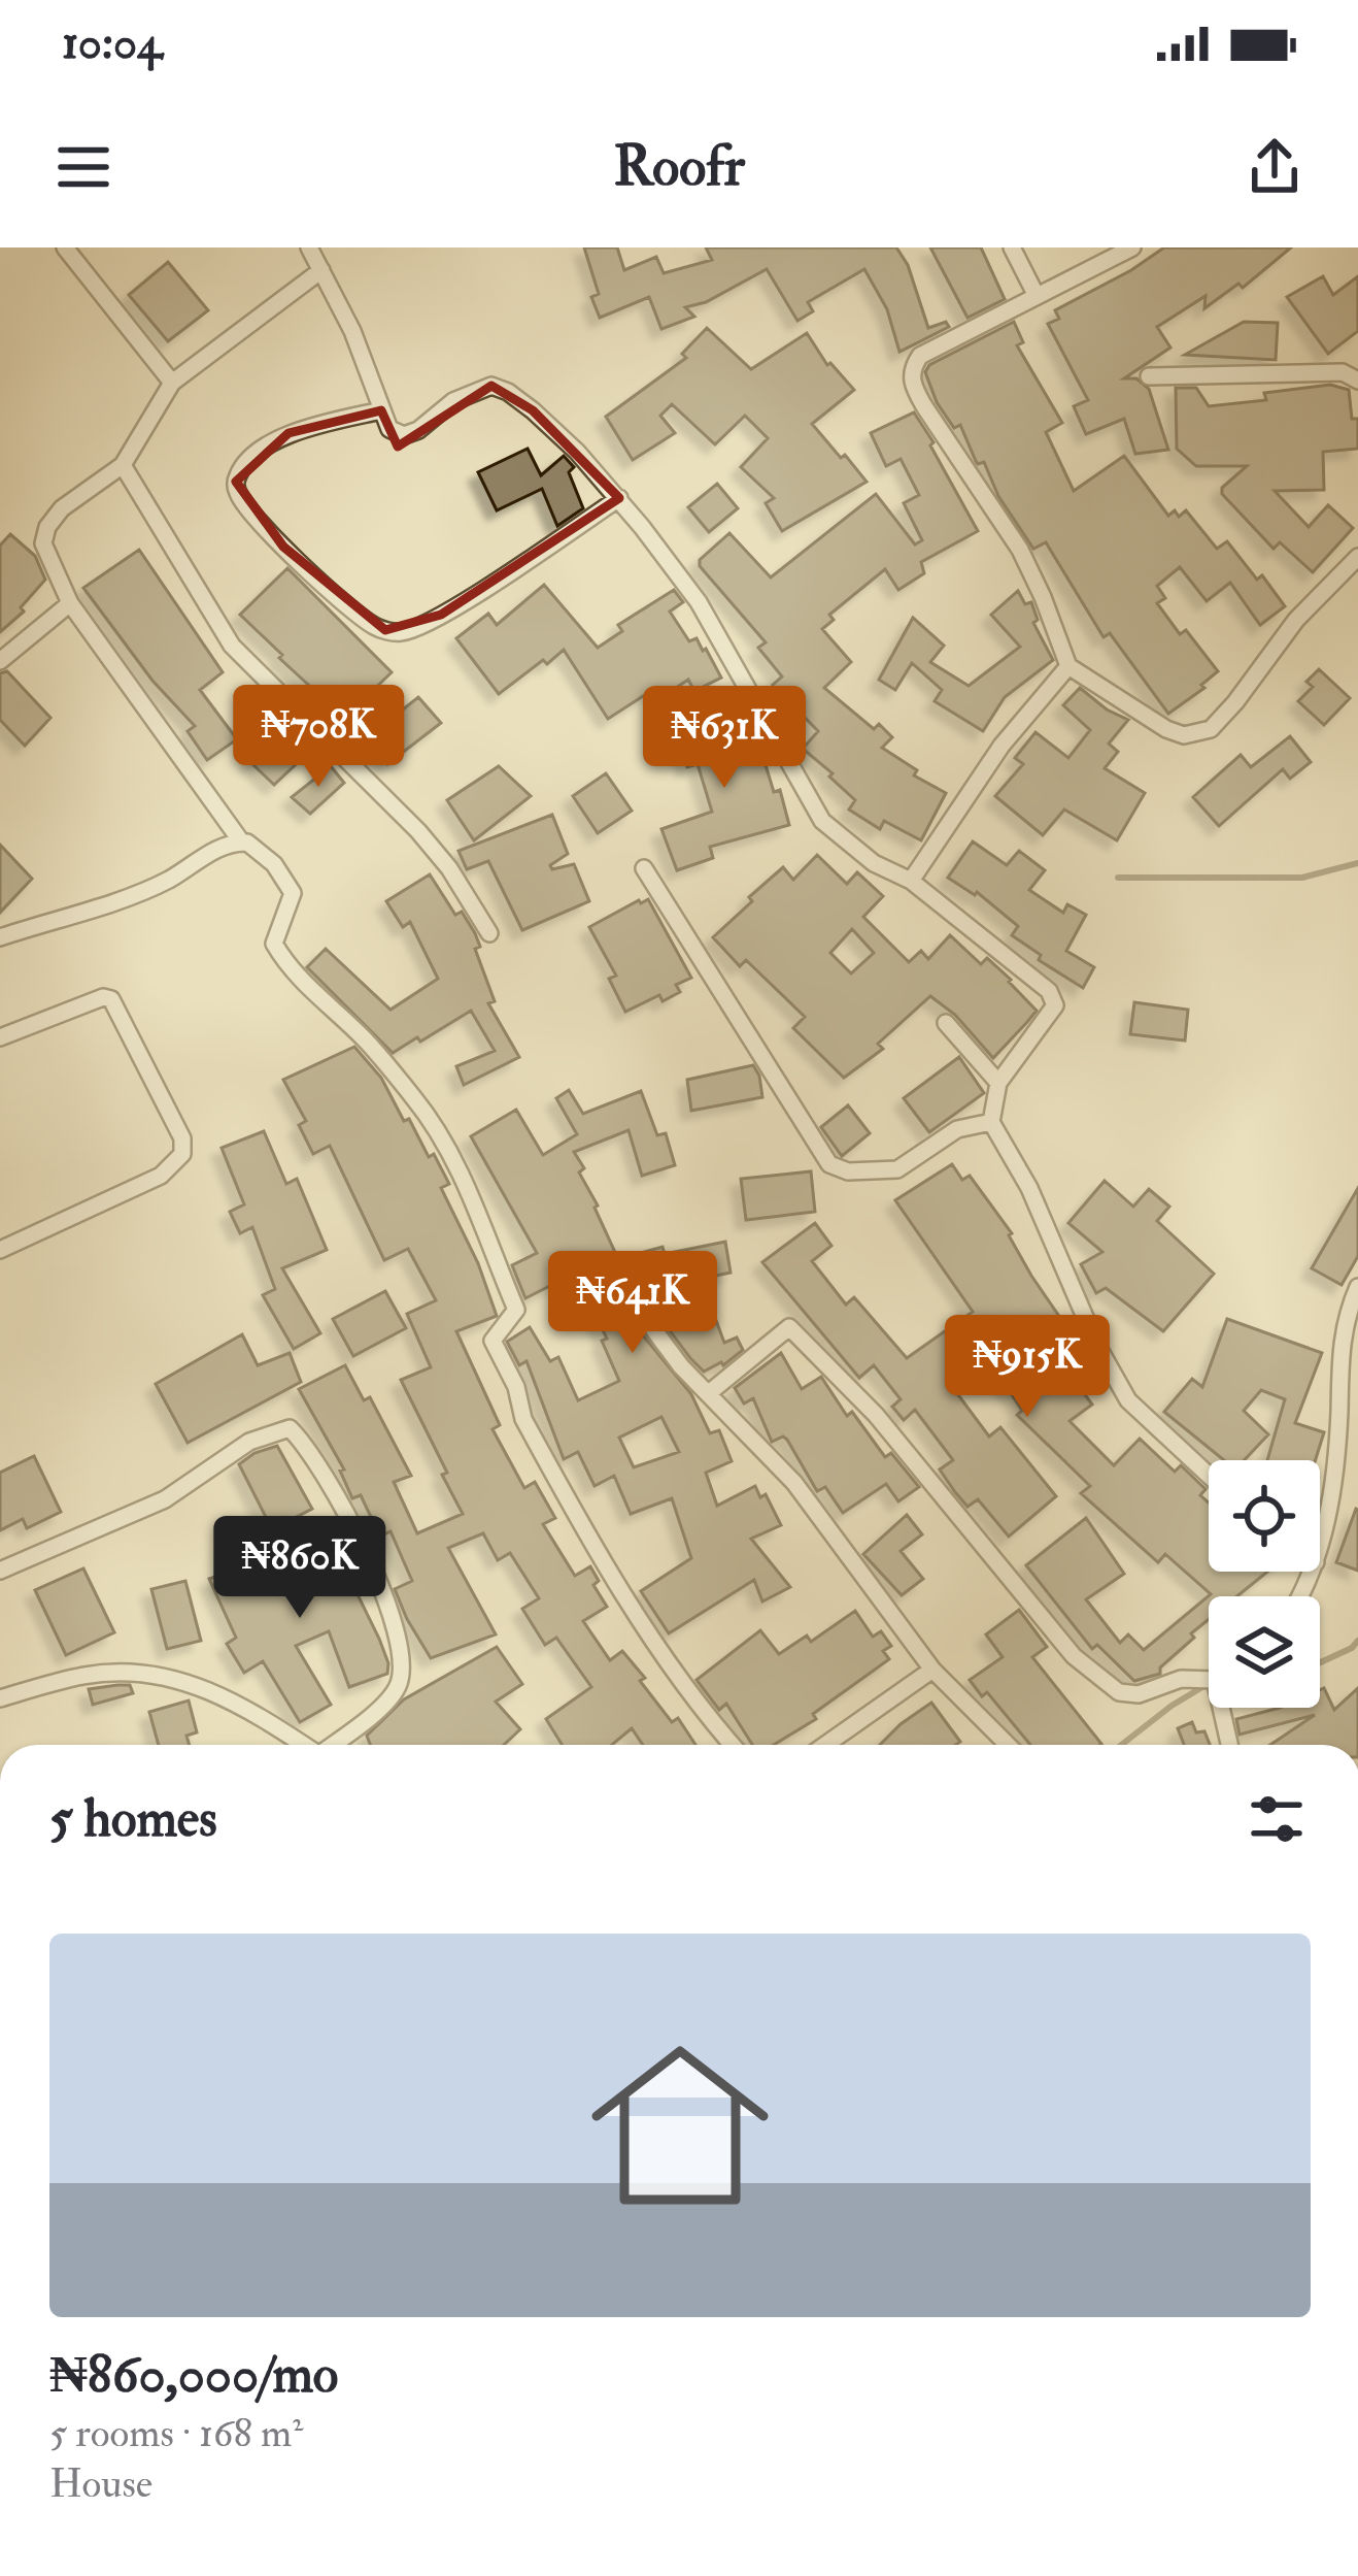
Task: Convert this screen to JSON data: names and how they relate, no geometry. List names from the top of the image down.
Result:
{
  "page": {
    "status": "10:04",
    "header": "Roofr",
    "price": [
      "₦708K",
      "₦631K",
      "₦641K",
      "₦915K",
      "₦860K"
    ],
    "heading": "5 homes",
    "list": [
      {
        "name": "₦860,000/mo",
        "note": "5 rooms · 168 m² · House"
      }
    ]
  }
}
